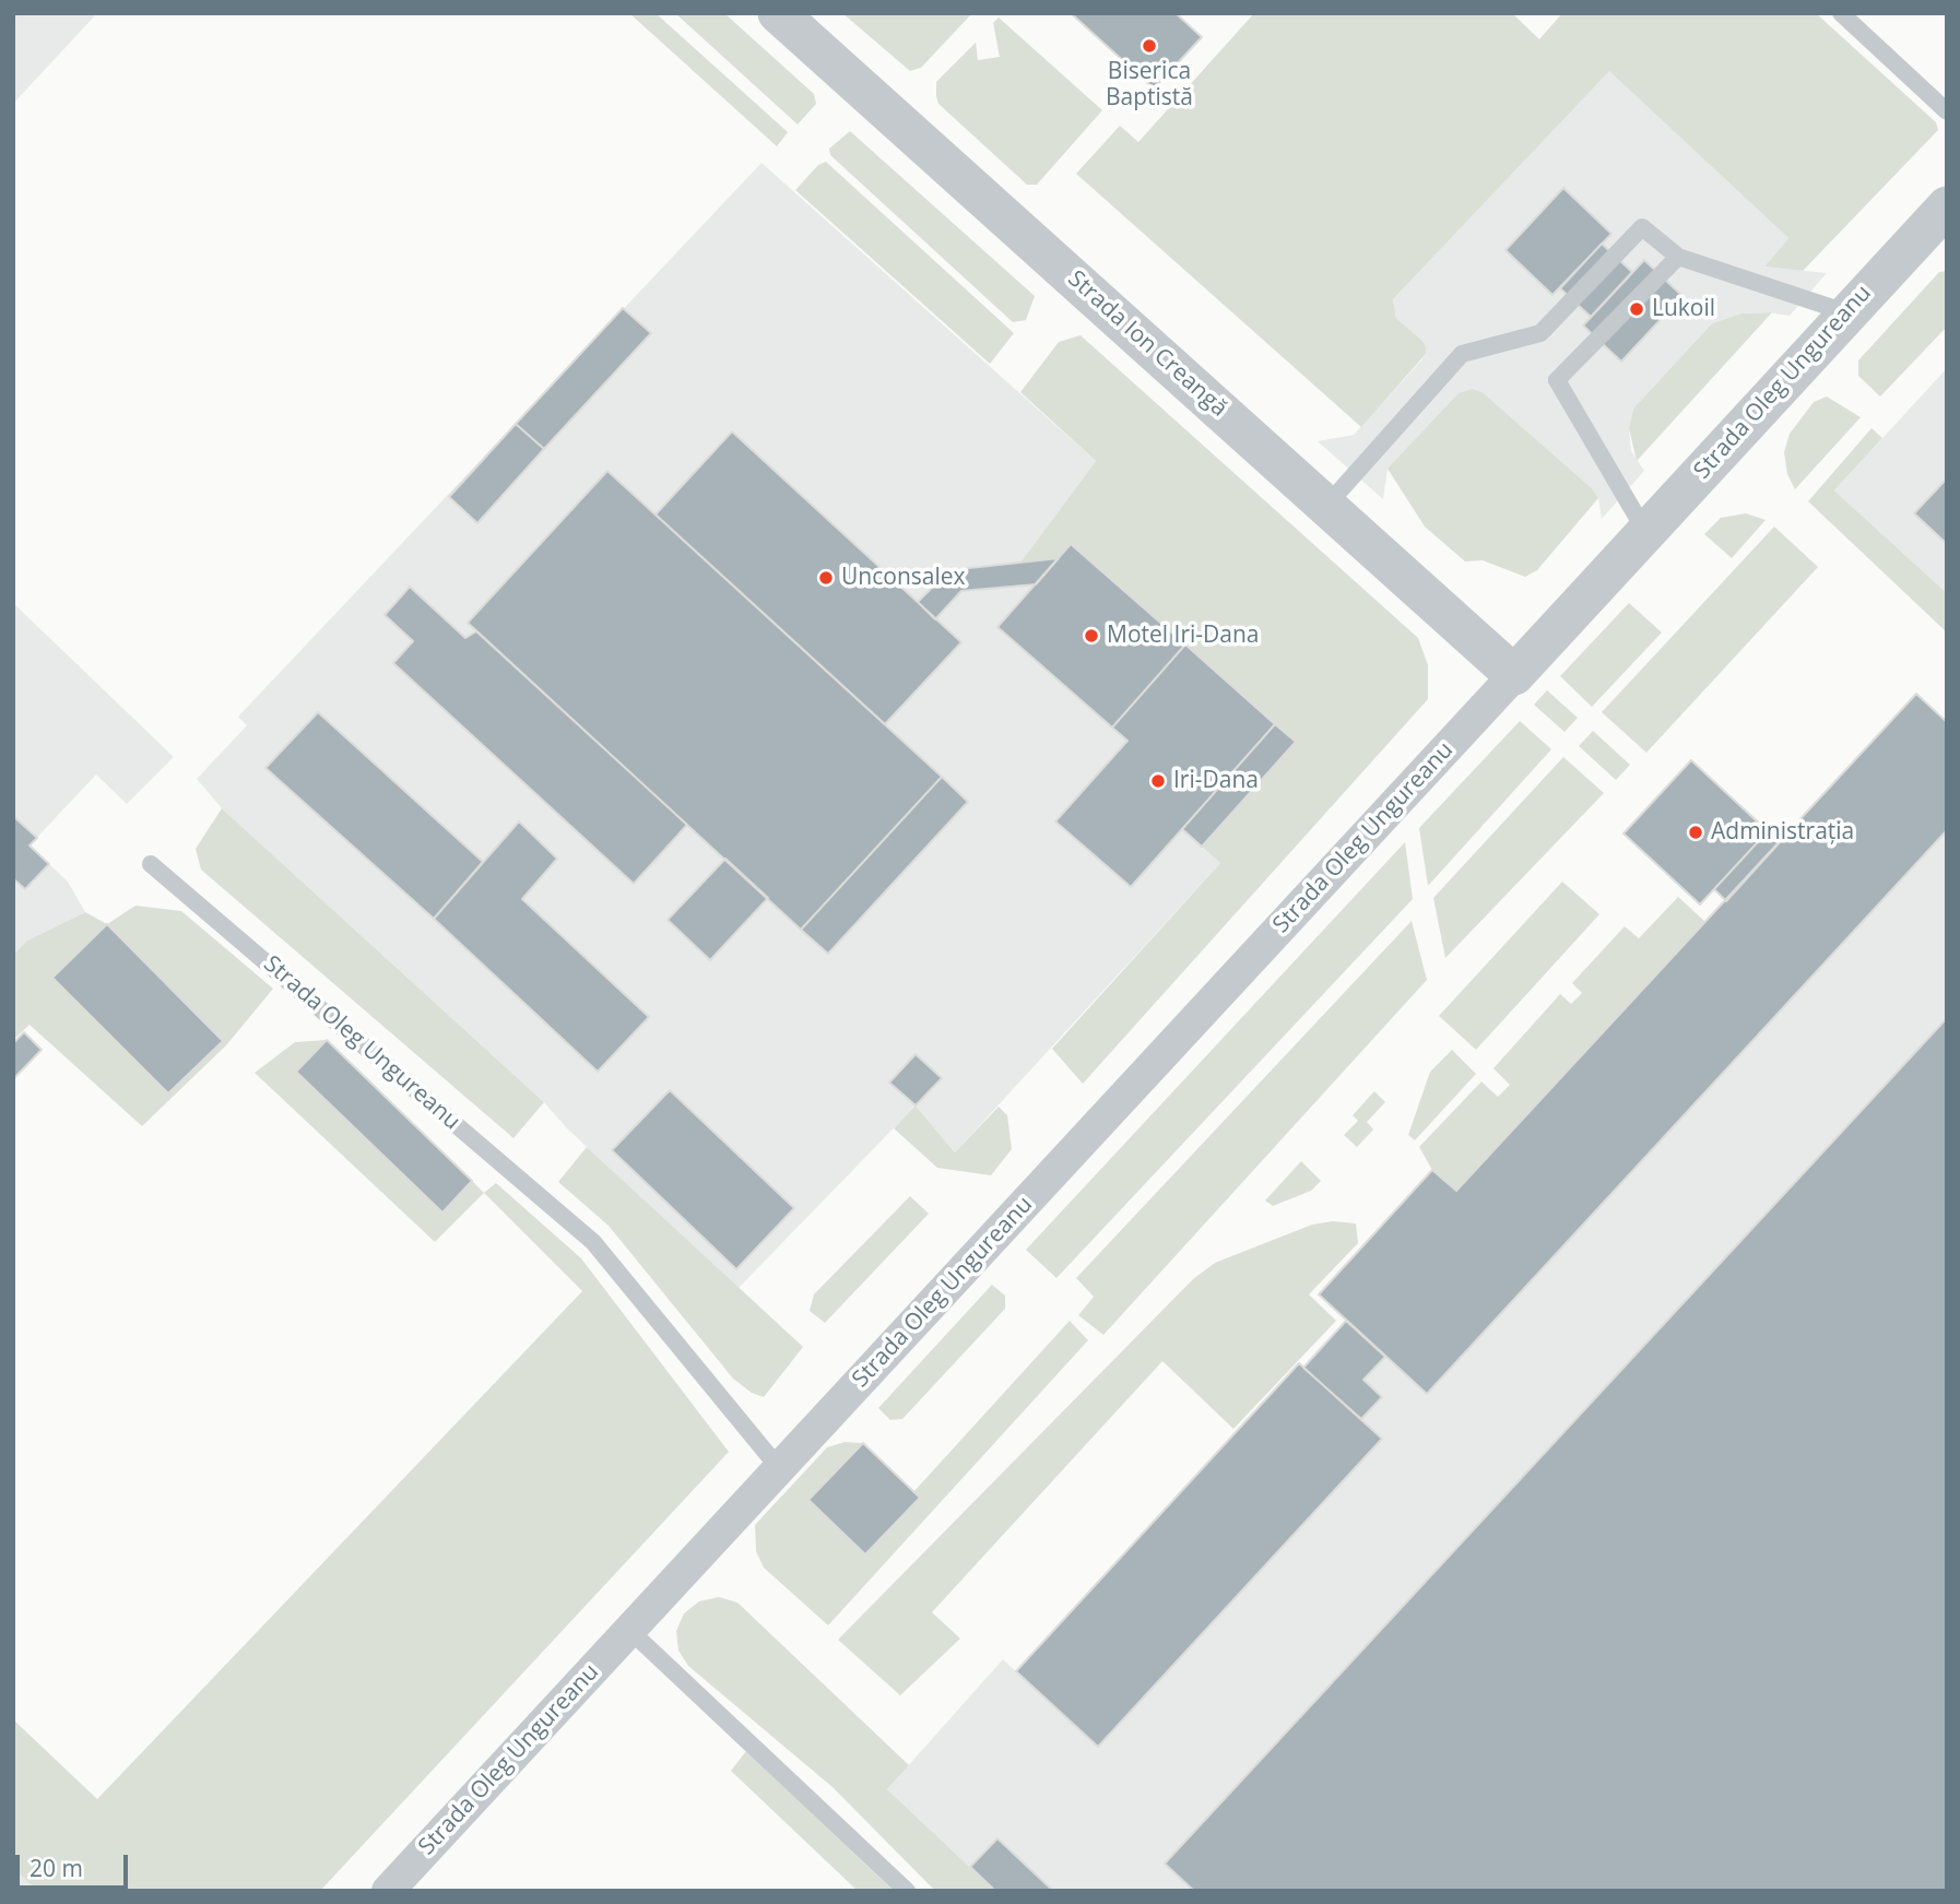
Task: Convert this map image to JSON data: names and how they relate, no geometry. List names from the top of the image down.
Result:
{
  "streets": {
    "street": ["Strada Ion Creangă", "Strada Oleg Ungureanu"]
  },
  "crossings": [
    ["Strada Ion Creangă", "Strada Oleg Ungureanu"]
  ],
  "places": [
    "Biserica Baptistă",
    "Lukoil",
    "Unconsalex",
    "Motel Iri-Dana",
    "Iri-Dana",
    "Administrația"
  ],
  "scale_bar": "20 m"
}
